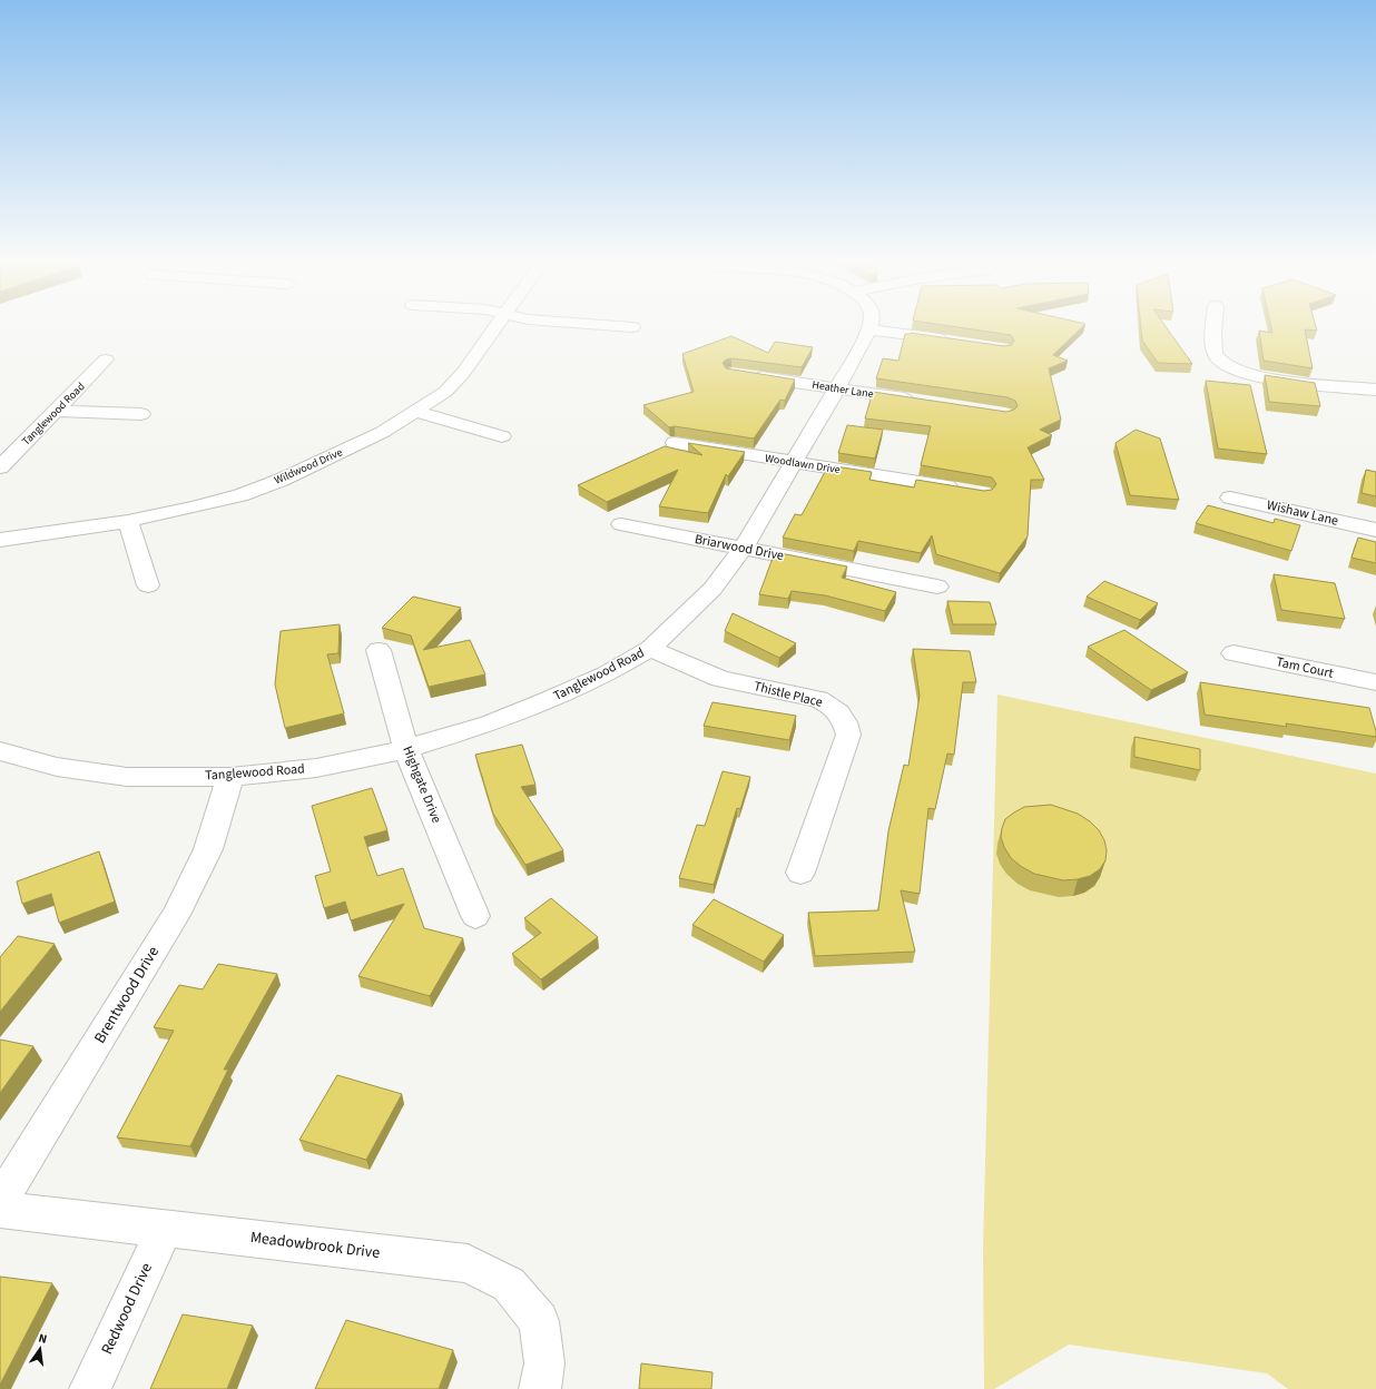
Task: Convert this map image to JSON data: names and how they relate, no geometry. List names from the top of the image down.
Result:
{
  "streets": {
    "street": [
      "Heather Lane",
      "Tanglewood Road",
      "Woodlawn Drive",
      "Wildwood Drive",
      "Wishaw Lane",
      "Briarwood Drive",
      "Tam Court",
      "Thistle Place",
      "Highgate Drive",
      "Brentwood Drive",
      "Meadowbrook Drive",
      "Redwood Drive"
    ]
  },
  "crossings": [
    ["Heather Lane", "Tanglewood Road"],
    ["Tanglewood Road", "Woodlawn Drive"],
    ["Tanglewood Road", "Briarwood Drive"],
    ["Tanglewood Road", "Thistle Place"],
    ["Tanglewood Road", "Highgate Drive"],
    ["Tanglewood Road", "Brentwood Drive"],
    ["Meadowbrook Drive", "Redwood Drive"]
  ],
  "north": "top"
}
